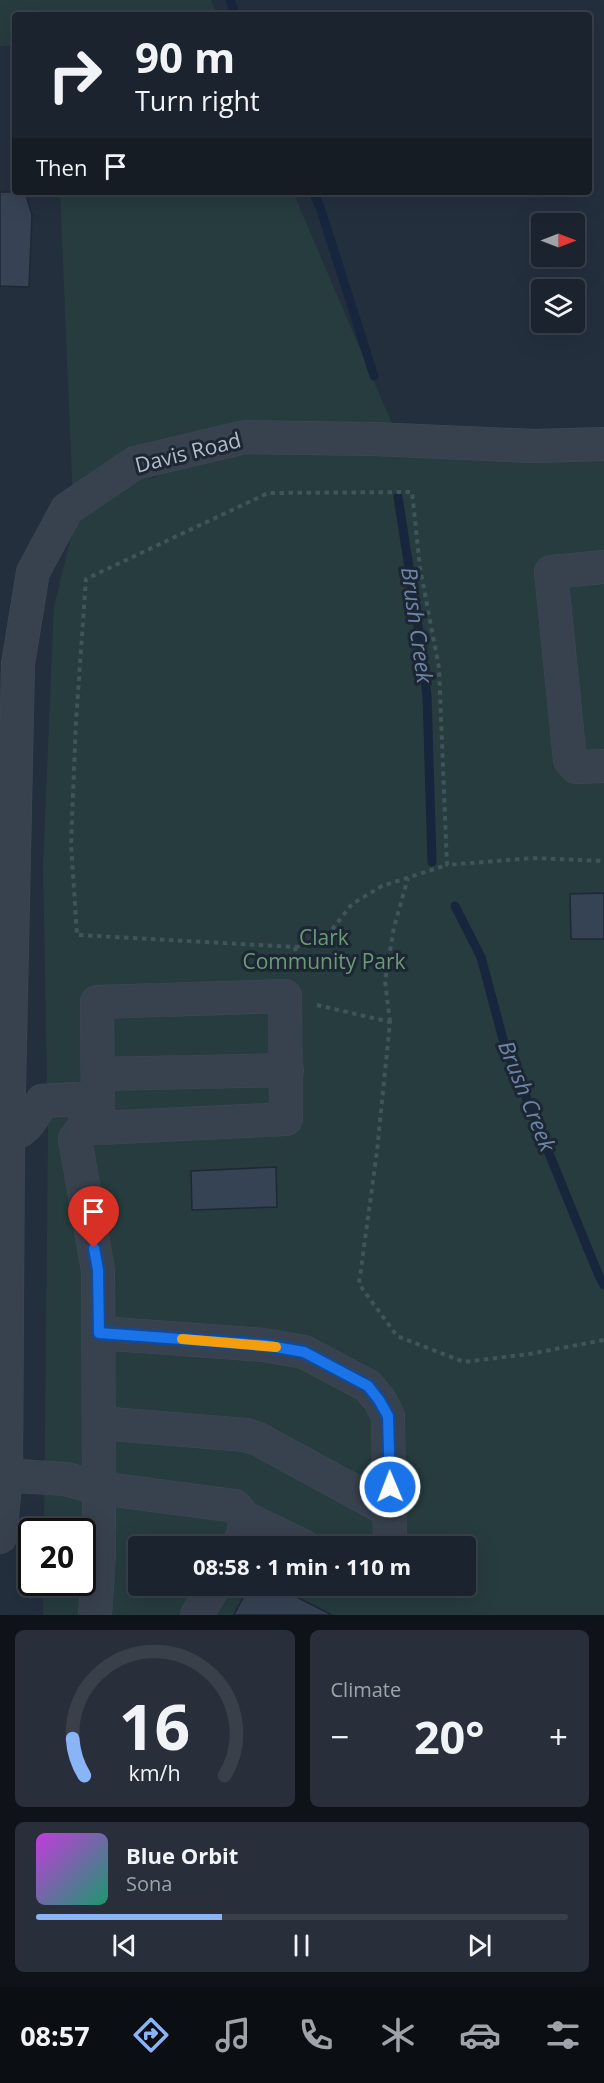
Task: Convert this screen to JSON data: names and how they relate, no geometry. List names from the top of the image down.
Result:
{
  "streets": {
    "street": ["Davis Road"]
  },
  "water": ["Brush Creek"],
  "parks": ["Clark Community Park"],
  "north": "right",
  "page": {
    "turn": ["90 m", "Turn right"],
    "then": "Then",
    "limit": "20",
    "trip": "08:58 · 1 min · 110 m",
    "tile": "Climate",
    "heat": ["−", "20°", "+"],
    "song": ["Blue Orbit", "Sona"],
    "tabs": "08:57",
    "gauge": ["16", "km/h"]
  }
}
